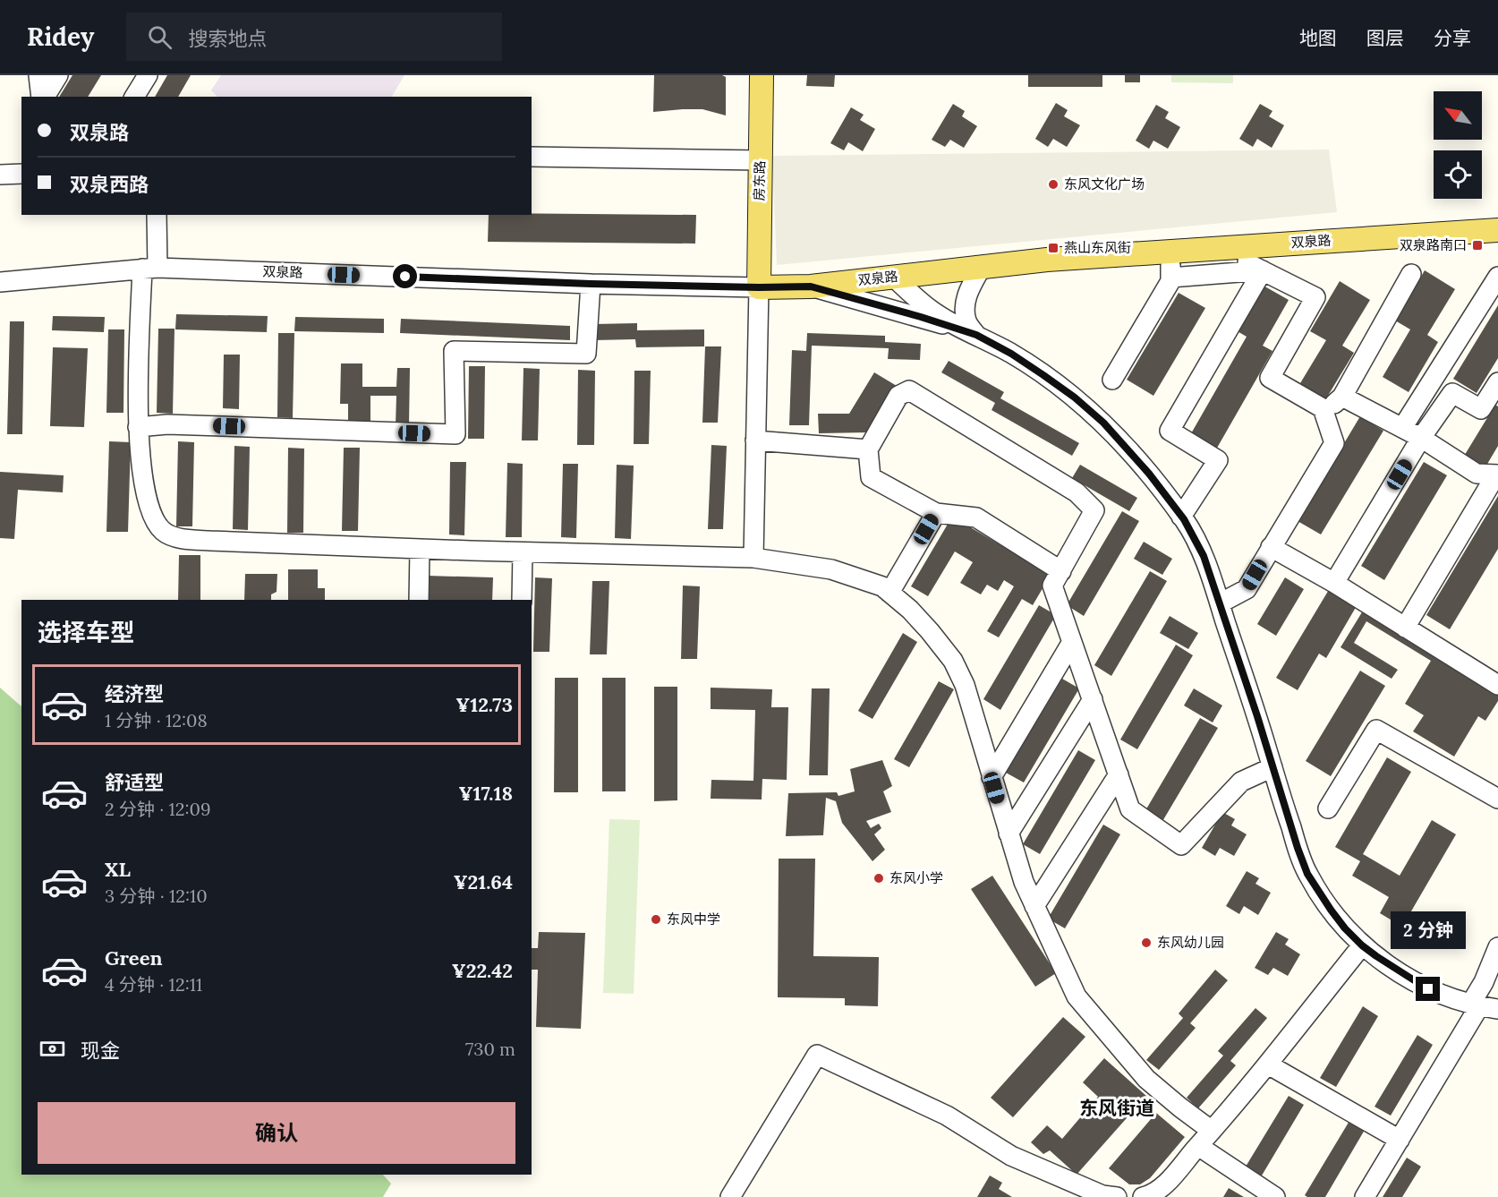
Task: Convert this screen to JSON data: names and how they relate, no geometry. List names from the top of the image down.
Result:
{
  "streets": {
    "main road": ["房东路", "双泉路"]
  },
  "crossings": [
    ["房东路", "双泉路"]
  ],
  "districts": ["东风街道"],
  "places": {
    "other": [
      "东风文化广场",
      "东风小学",
      "东风中学",
      "东风幼儿园"
    ],
    "transit": ["双泉路南口", "燕山东风街"]
  },
  "north": "top left",
  "page": {
    "header": "Ridey",
    "search": "搜索地点",
    "nav": ["地图", "图层", "分享"],
    "banner": ["双泉路", "双泉西路"],
    "heading": "选择车型",
    "list": [
      {
        "name": "经济型",
        "note": "1 分钟 · 12:08",
        "value": "¥12.73"
      },
      {
        "name": "舒适型",
        "note": "2 分钟 · 12:09",
        "value": "¥17.18"
      },
      {
        "name": "XL",
        "note": "3 分钟 · 12:10",
        "value": "¥21.64"
      },
      {
        "name": "Green",
        "note": "4 分钟 · 12:11",
        "value": "¥22.42"
      }
    ],
    "bubble": "2 分钟",
    "pay": ["现金", "730 m"],
    "buttons": "确认"
  }
}
